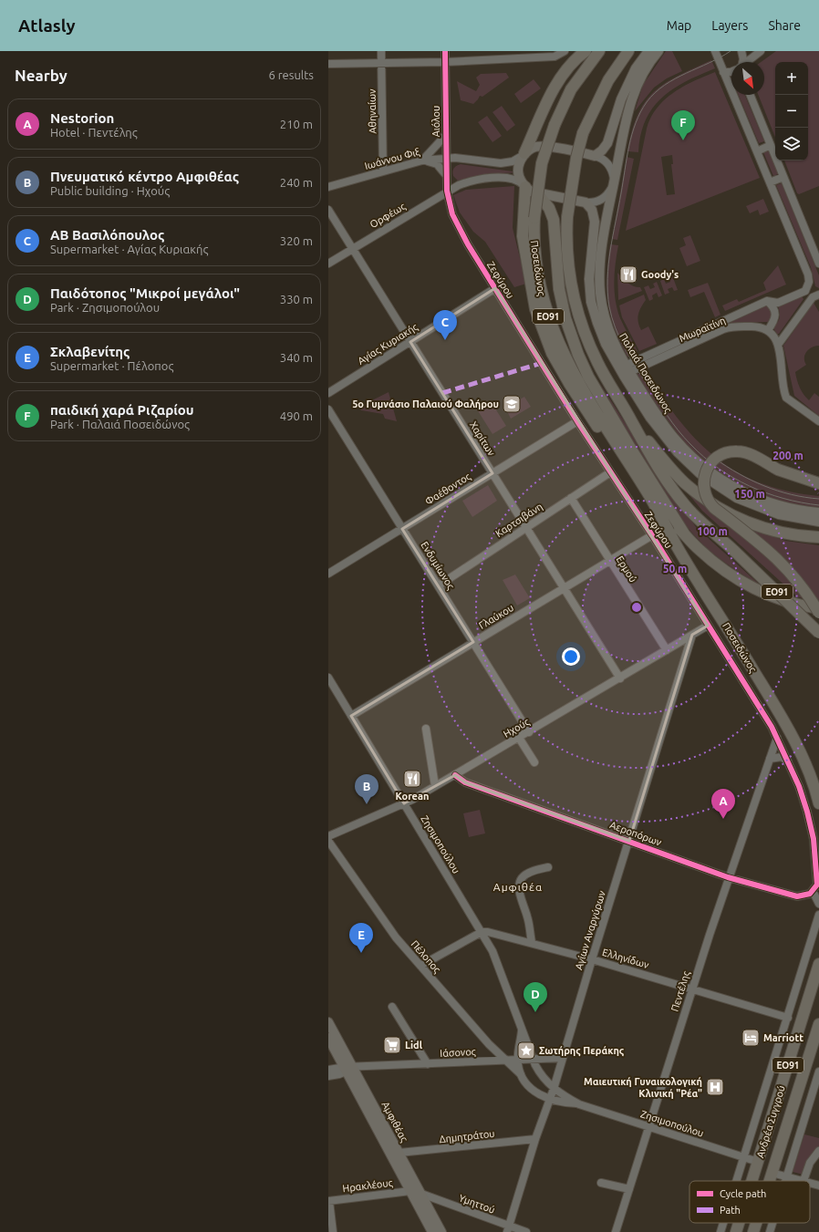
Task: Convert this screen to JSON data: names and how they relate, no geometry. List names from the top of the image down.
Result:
{
  "streets": {
    "highway": ["Ποσειδώνος", "ΕΟ91", "Ανδρέα Συγγρού"],
    "main road": ["Παλαιά Ποσειδώνος", "Αμφιθέας"],
    "street": [
      "Αθηναίων",
      "Αιόλου",
      "Ιωάννου Φιξ",
      "Ορφέως",
      "Ζεφύρου",
      "Μωραϊτίνη",
      "Αγίας Κυριακής",
      "Χαρίτων",
      "Φαέθοντος",
      "Καρτσιβάνη",
      "Ενδυμίωνος",
      "Ερμού",
      "Γλαύκου",
      "Ηχούς",
      "Αεροπόρων",
      "Ζησιμοπούλου",
      "Αγίων Αναργύρων",
      "Πέλοπος",
      "Ελληνίδων",
      "Πεντέλης",
      "Ιάσονος",
      "Δημητράτου",
      "Ηρακλέους",
      "Υμηττού"
    ]
  },
  "crossings": [
    ["Αθηναίων", "Ιωάννου Φιξ"],
    ["Αιόλου", "Ιωάννου Φιξ"],
    ["Αιόλου", "Ορφέως"],
    ["Αιόλου", "Ζεφύρου"],
    ["Ορφέως", "Ζεφύρου"],
    ["Ορφέως", "Χαρίτων"],
    ["Ζεφύρου", "Αγίας Κυριακής"],
    ["Ζεφύρου", "Φαέθοντος"],
    ["Ζεφύρου", "Καρτσιβάνη"],
    ["Ζεφύρου", "Γλαύκου"],
    ["Ζεφύρου", "Ηχούς"],
    ["Ζεφύρου", "Αεροπόρων"],
    ["Ζεφύρου", "Πεντέλης"],
    ["Μωραϊτίνη", "Παλαιά Ποσειδώνος"],
    ["Αγίας Κυριακής", "Χαρίτων"],
    ["Χαρίτων", "Φαέθοντος"],
    ["Χαρίτων", "Καρτσιβάνη"],
    ["Χαρίτων", "Γλαύκου"],
    ["Χαρίτων", "Ηχούς"],
    ["Φαέθοντος", "Ενδυμίωνος"],
    ["Καρτσιβάνη", "Ενδυμίωνος"],
    ["Καρτσιβάνη", "Ερμού"],
    ["Ενδυμίωνος", "Γλαύκου"],
    ["Ενδυμίωνος", "Ηχούς"],
    ["Ερμού", "Γλαύκου"],
    ["Ερμού", "Ηχούς"],
    ["Γλαύκου", "Ζησιμοπούλου"],
    ["Ηχούς", "Αεροπόρων"],
    ["Ηχούς", "Ζησιμοπούλου"],
    ["Ηχούς", "Αγίων Αναργύρων"],
    ["Αεροπόρων", "Αγίων Αναργύρων"],
    ["Αεροπόρων", "Πεντέλης"],
    ["Ζησιμοπούλου", "Αγίων Αναργύρων"],
    ["Ζησιμοπούλου", "Πέλοπος"],
    ["Ζησιμοπούλου", "Ελληνίδων"],
    ["Ζησιμοπούλου", "Πεντέλης"],
    ["Ζησιμοπούλου", "Ιάσονος"],
    ["Ζησιμοπούλου", "Ανδρέα Συγγρού"],
    ["Αγίων Αναργύρων", "Ελληνίδων"],
    ["Αγίων Αναργύρων", "Ιάσονος"],
    ["Αγίων Αναργύρων", "Δημητράτου"],
    ["Αγίων Αναργύρων", "Υμηττού"],
    ["Πέλοπος", "Ιάσονος"],
    ["Ελληνίδων", "Πεντέλης"],
    ["Ελληνίδων", "Ανδρέα Συγγρού"],
    ["Ιάσονος", "Αμφιθέας"],
    ["Αμφιθέας", "Δημητράτου"],
    ["Αμφιθέας", "Ηρακλέους"],
    ["Αμφιθέας", "Υμηττού"]
  ],
  "districts": ["Αμφιθέα"],
  "places": {
    "restaurant": ["Goody's", "Korean"],
    "school or university": ["5ο Γυμνάσιο Παλαιού Φαλήρου"],
    "hotel": ["Marriott"],
    "supermarket": ["Lidl"],
    "place": ["Σωτήρης Περάκης"],
    "hospital": ["Μαιευτική Γυναικολογική Κλινική \"Ρέα\""]
  },
  "legend": ["Cycle path", "Path"],
  "north": "bottom right",
  "page": {
    "header": "Atlasly",
    "nav": ["Map", "Layers", "Share"],
    "heading": ["Nearby", "6 results"],
    "map_buttons": ["+", "−"],
    "list": [
      {
        "mark": "A",
        "name": "Nestorion",
        "note": "Hotel · Πεντέλης",
        "value": "210 m"
      },
      {
        "mark": "B",
        "name": "Πνευματικό κέντρο Αμφιθέας",
        "note": "Public building · Ηχούς",
        "value": "240 m"
      },
      {
        "mark": "C",
        "name": "ΑΒ Βασιλόπουλος",
        "note": "Supermarket · Αγίας Κυριακής",
        "value": "320 m"
      },
      {
        "mark": "D",
        "name": "Παιδότοπος \"Μικροί μεγάλοι\"",
        "note": "Park · Ζησιμοπούλου",
        "value": "330 m"
      },
      {
        "mark": "E",
        "name": "Σκλαβενίτης",
        "note": "Supermarket · Πέλοπος",
        "value": "340 m"
      },
      {
        "mark": "F",
        "name": "παιδική χαρά Ριζαρίου",
        "note": "Park · Παλαιά Ποσειδώνος",
        "value": "490 m"
      }
    ],
    "pins": [
      "F",
      "C",
      "B",
      "A",
      "E",
      "D"
    ]
  },
  "rings": [
    "200 m",
    "150 m",
    "100 m",
    "50 m"
  ]
}
